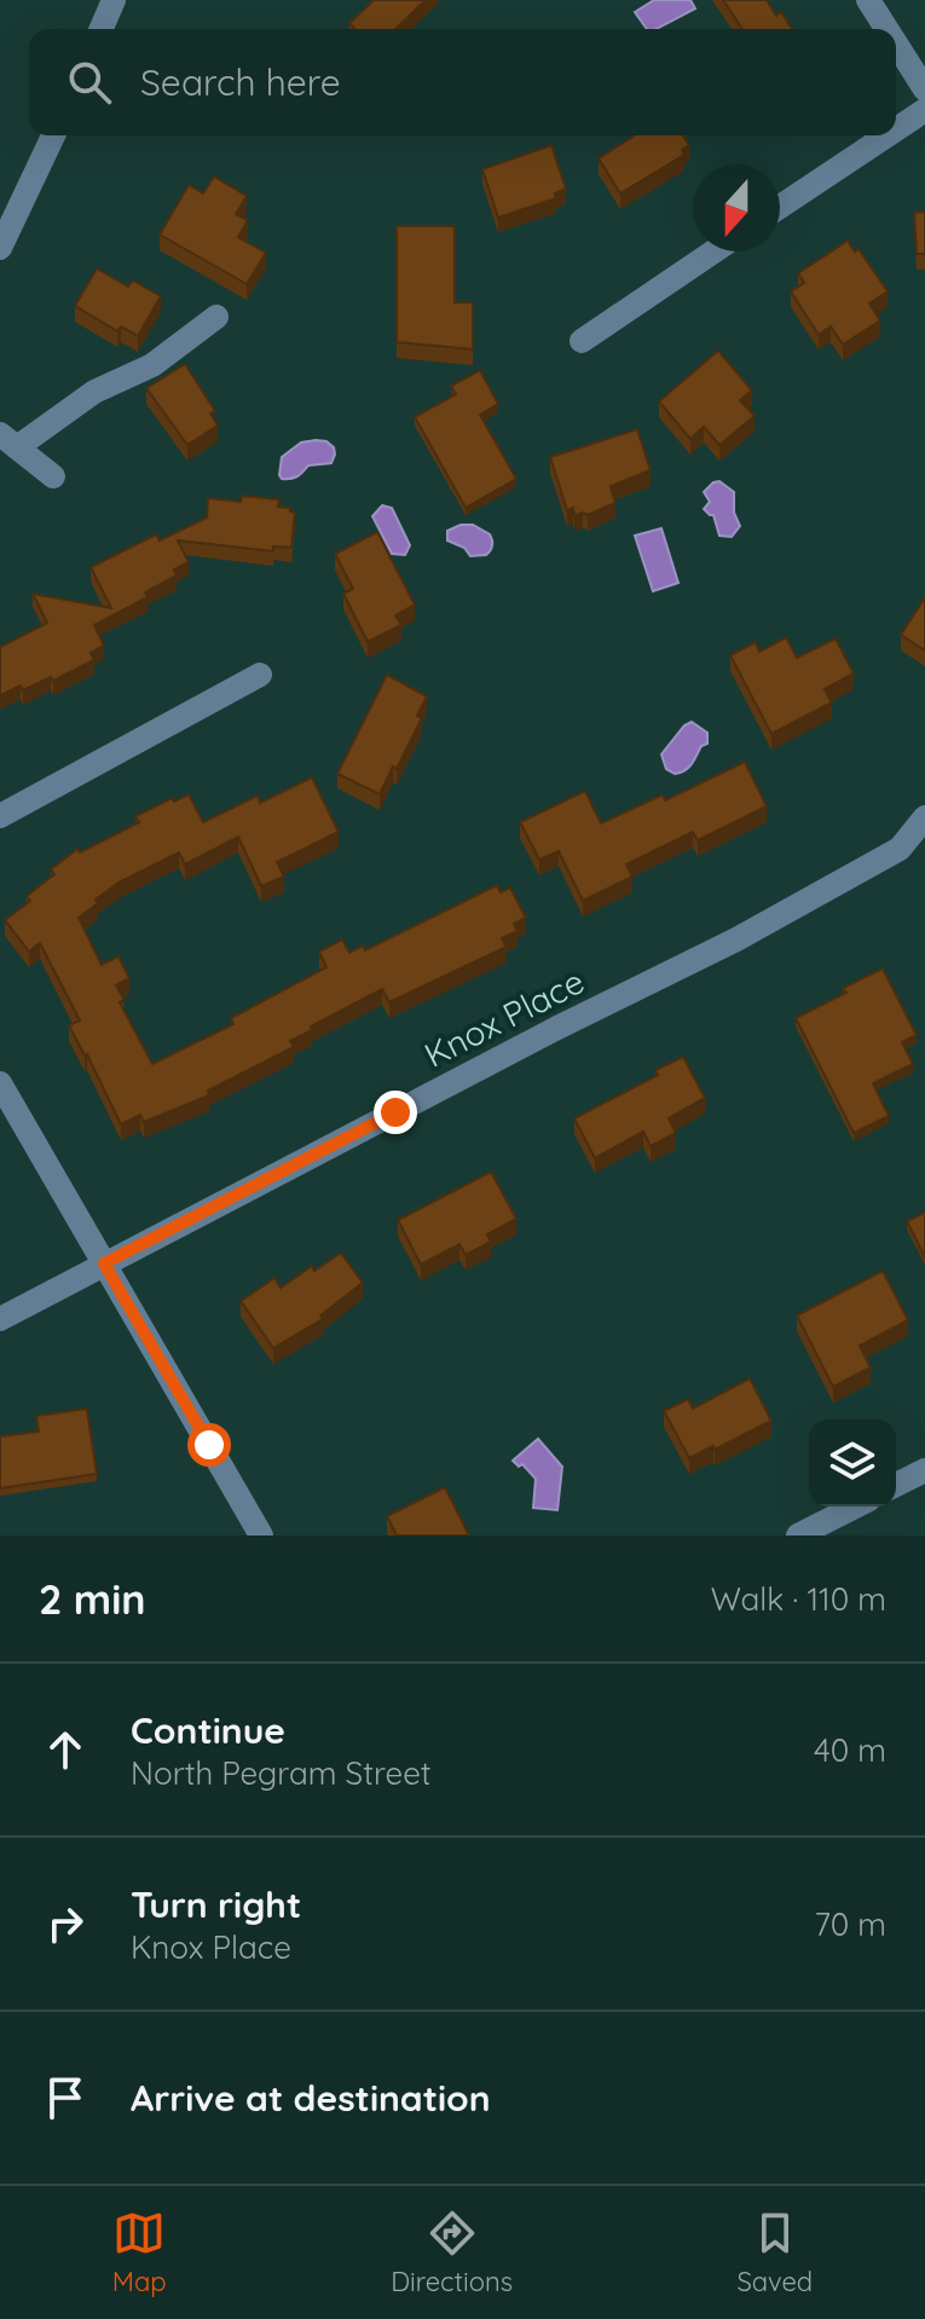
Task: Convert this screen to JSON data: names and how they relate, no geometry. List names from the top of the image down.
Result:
{
  "streets": {
    "street": ["Knox Place"]
  },
  "north": "bottom",
  "page": {
    "search": "Search here",
    "heading": ["2 min", "Walk · 110 m"],
    "list": [
      ["Continue", "North Pegram Street", "40 m"],
      ["Turn right", "Knox Place", "70 m"],
      "Arrive at destination"
    ],
    "nav": ["Map", "Directions", "Saved"]
  }
}
